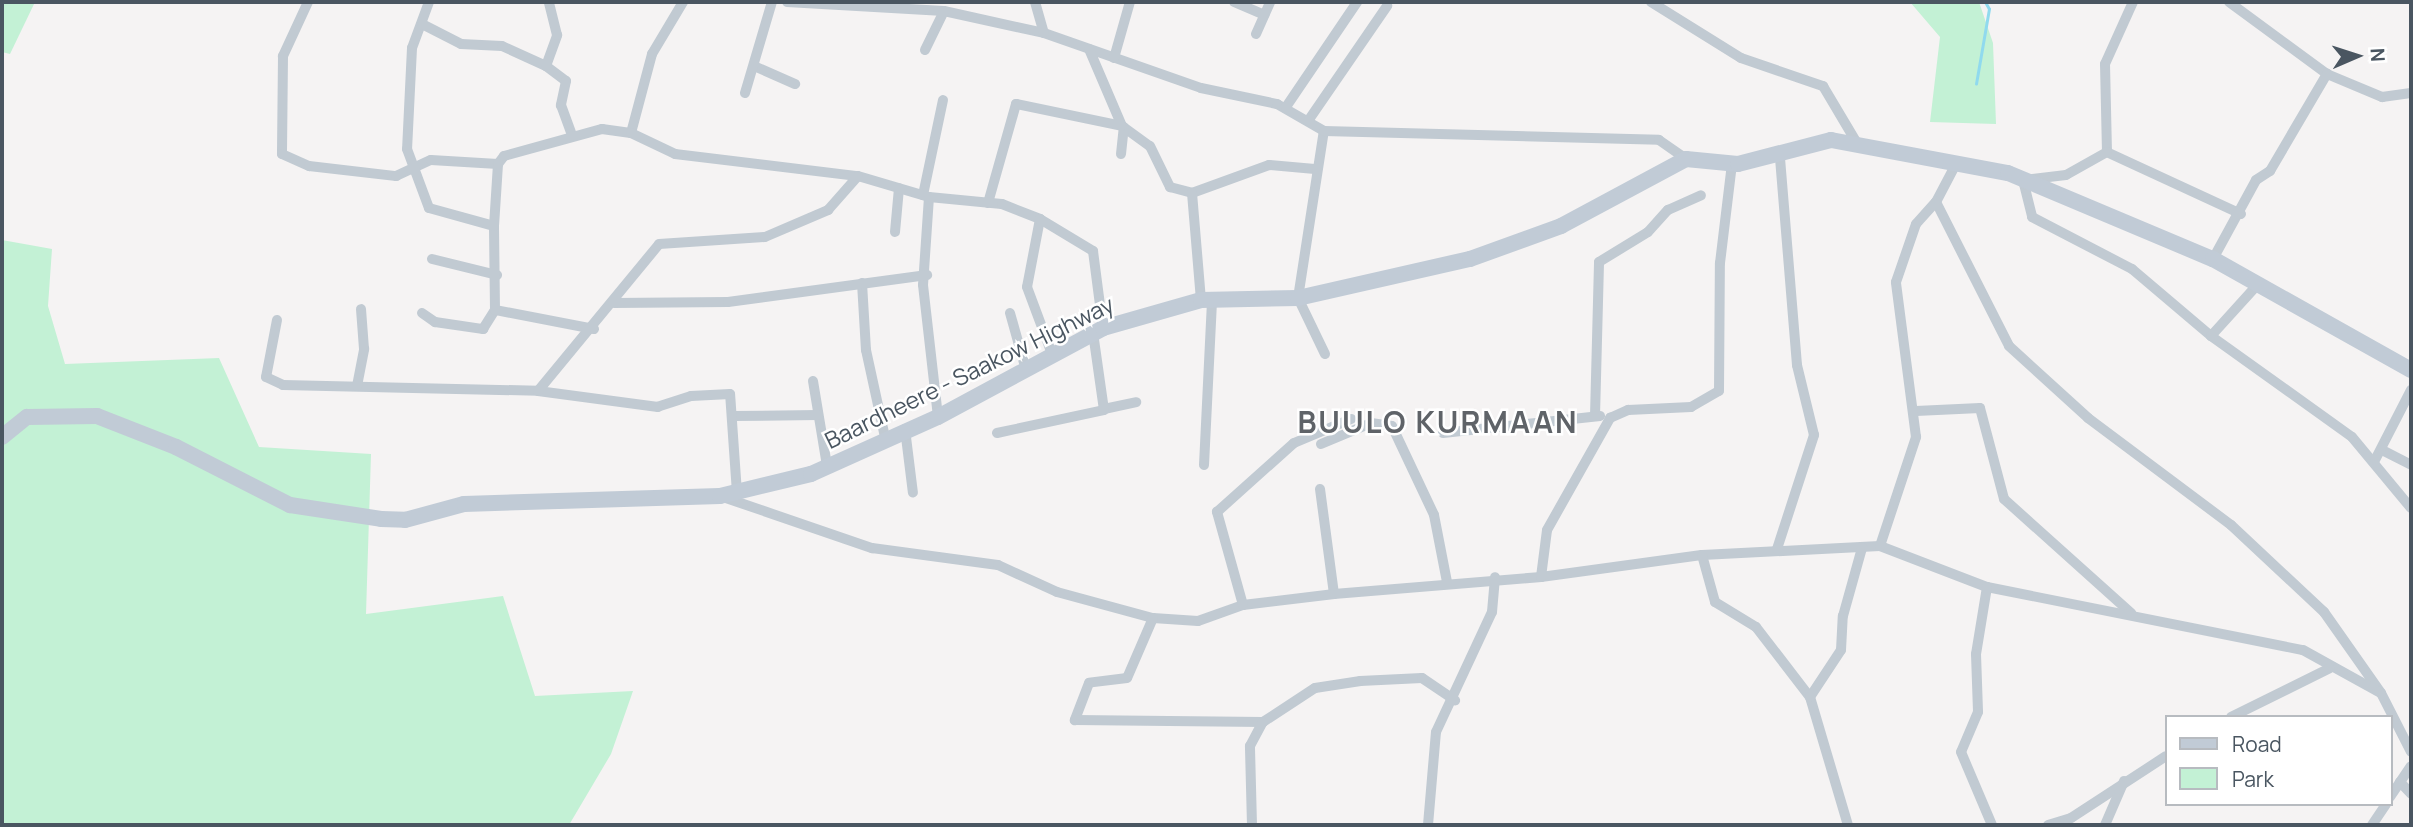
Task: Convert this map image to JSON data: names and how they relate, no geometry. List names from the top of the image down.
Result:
{
  "streets": {
    "main road": ["Baardheere - Saakow Highway"]
  },
  "districts": ["BUULO KURMAAN"],
  "legend": ["Road", "Park"],
  "north": "right"
}
